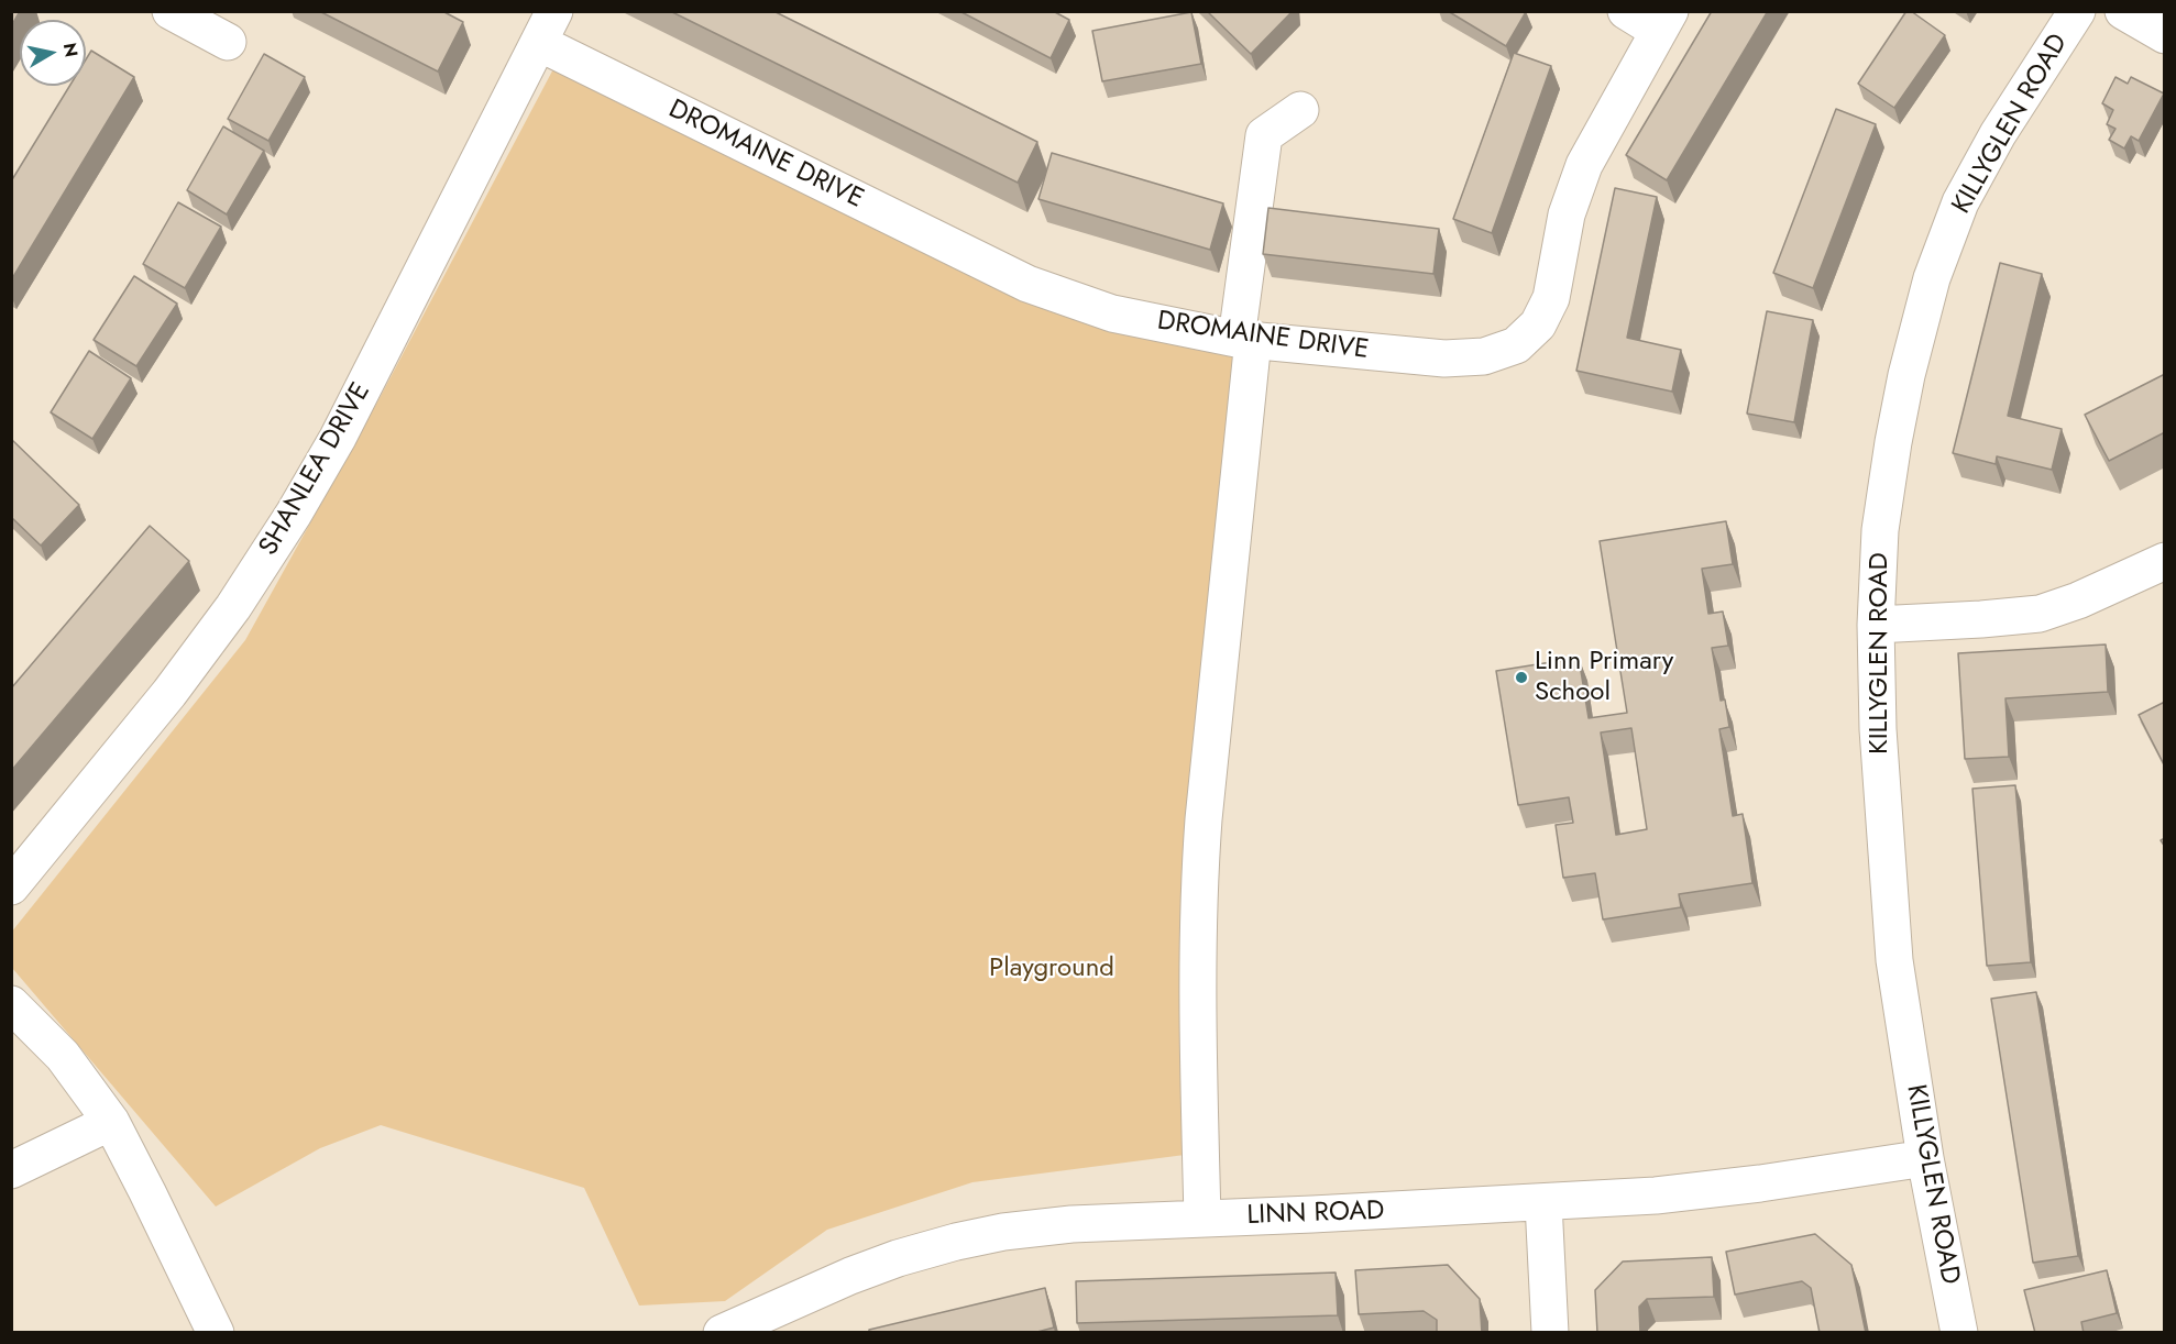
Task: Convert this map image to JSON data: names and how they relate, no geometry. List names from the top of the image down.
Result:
{
  "streets": {
    "street": [
      "KILLYGLEN ROAD",
      "DROMAINE DRIVE",
      "SHANLEA DRIVE",
      "LINN ROAD"
    ]
  },
  "crossings": [
    ["KILLYGLEN ROAD", "LINN ROAD"],
    ["DROMAINE DRIVE", "SHANLEA DRIVE"]
  ],
  "parks": ["Playground"],
  "places": ["Linn Primary School"],
  "north": "right"
}
